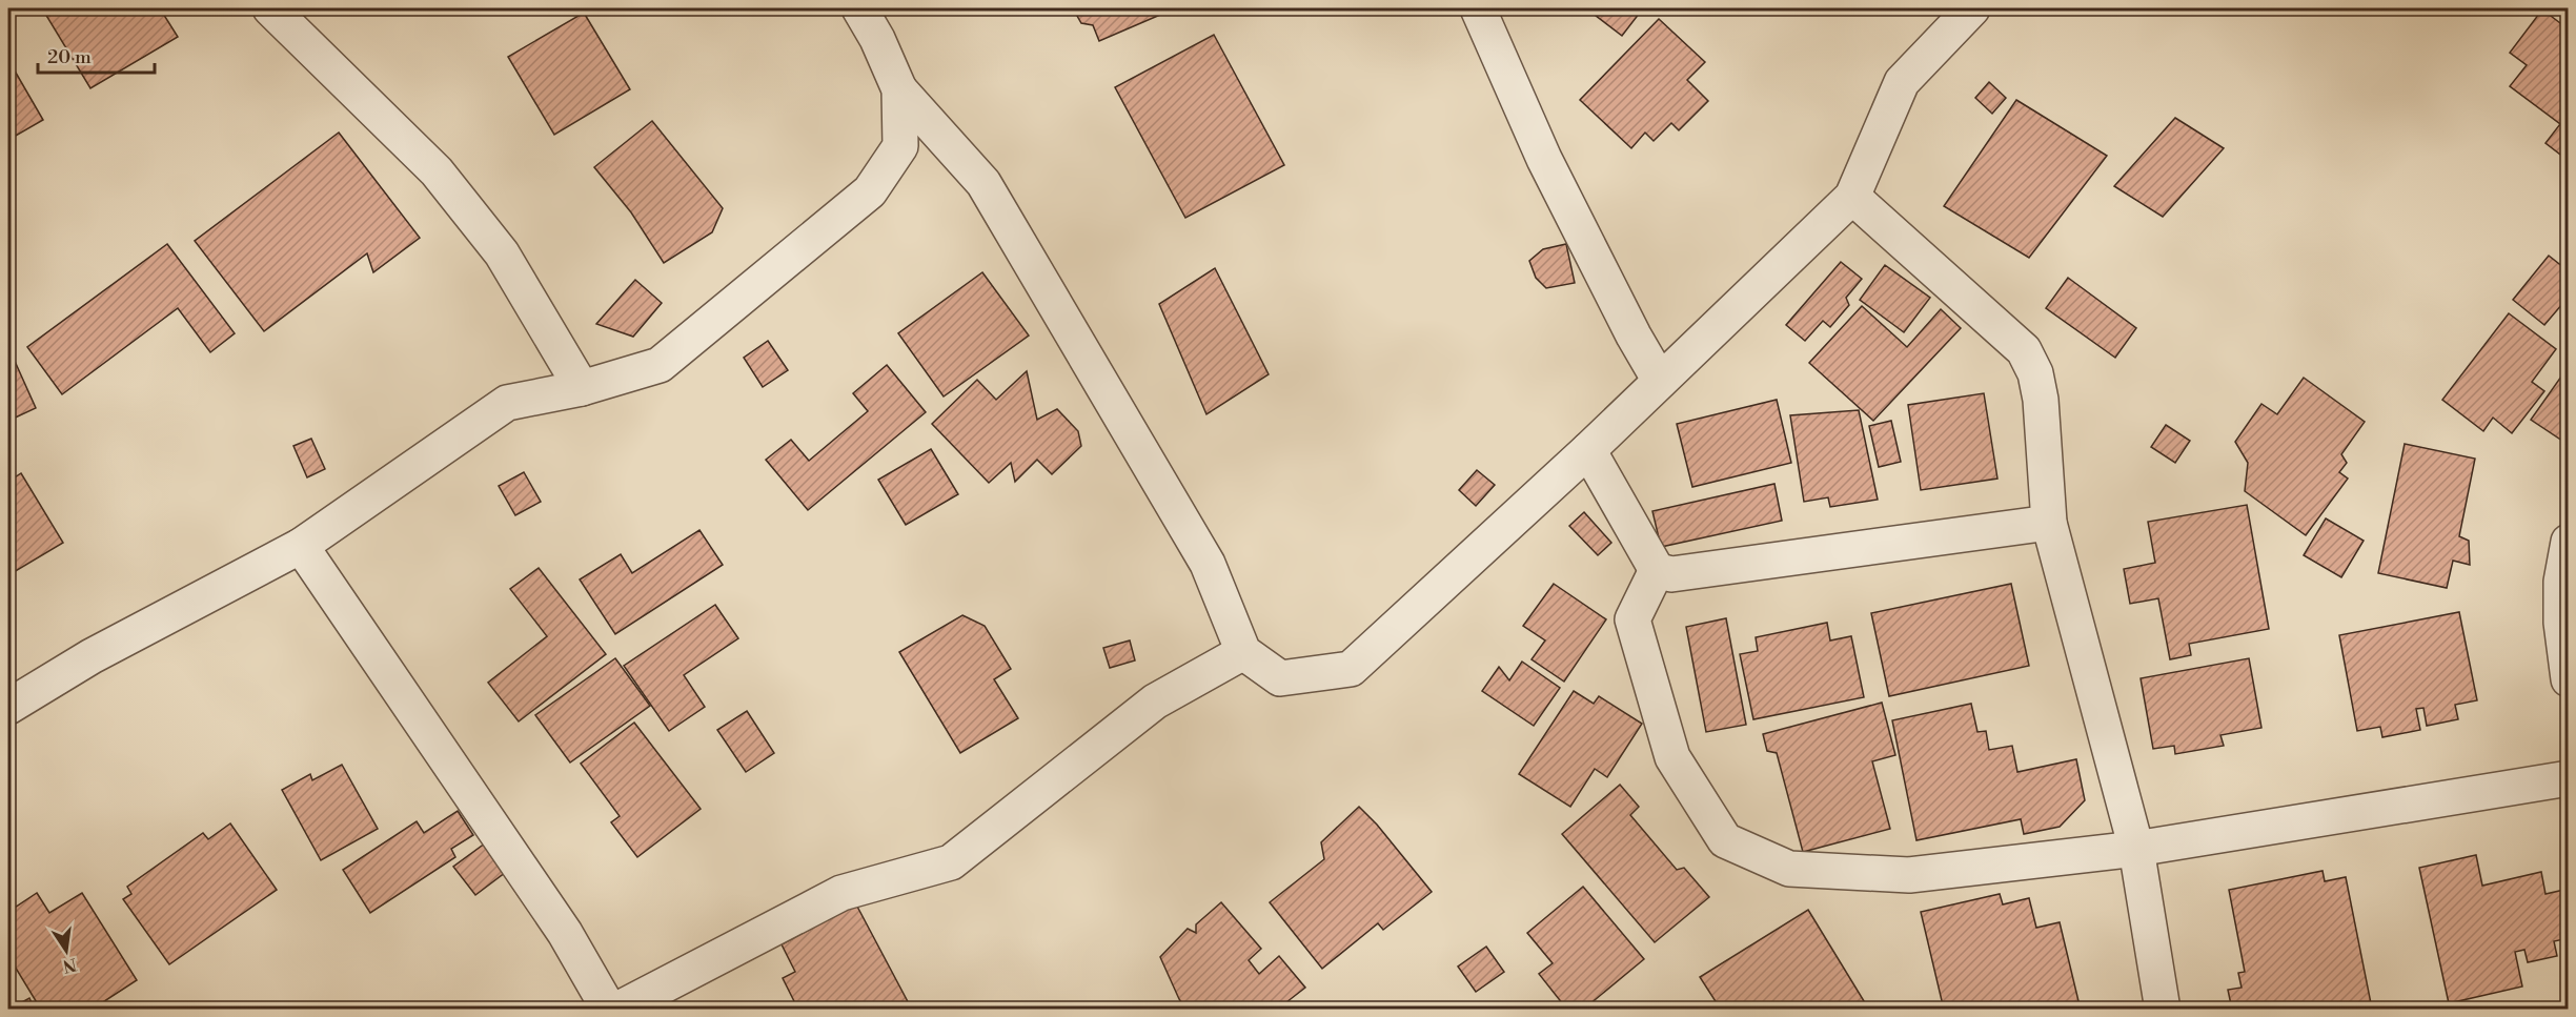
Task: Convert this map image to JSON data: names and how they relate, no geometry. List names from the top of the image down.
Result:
{
  "scale_bar": "20 m",
  "north": "bottom"
}
